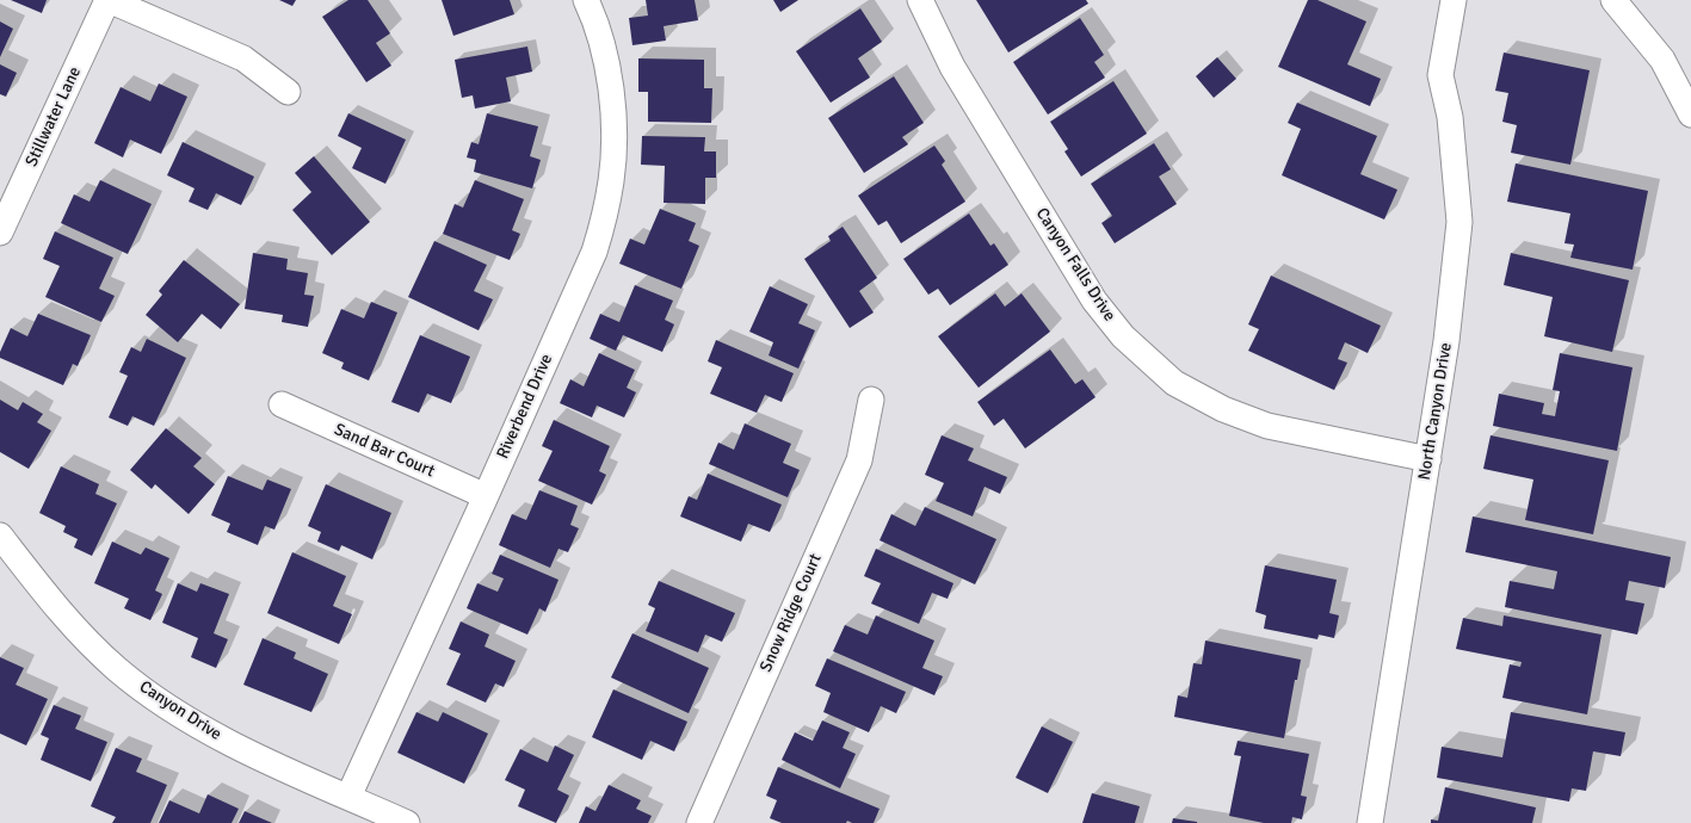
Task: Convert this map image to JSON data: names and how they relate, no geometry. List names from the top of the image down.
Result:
{
  "streets": {
    "street": [
      "Stillwater Lane",
      "Canyon Falls Drive",
      "Riverbend Drive",
      "North Canyon Drive",
      "Sand Bar Court",
      "Snow Ridge Court",
      "Canyon Drive"
    ]
  },
  "crossings": [
    ["Canyon Falls Drive", "North Canyon Drive"],
    ["Riverbend Drive", "Sand Bar Court"],
    ["Riverbend Drive", "Canyon Drive"]
  ]
}
